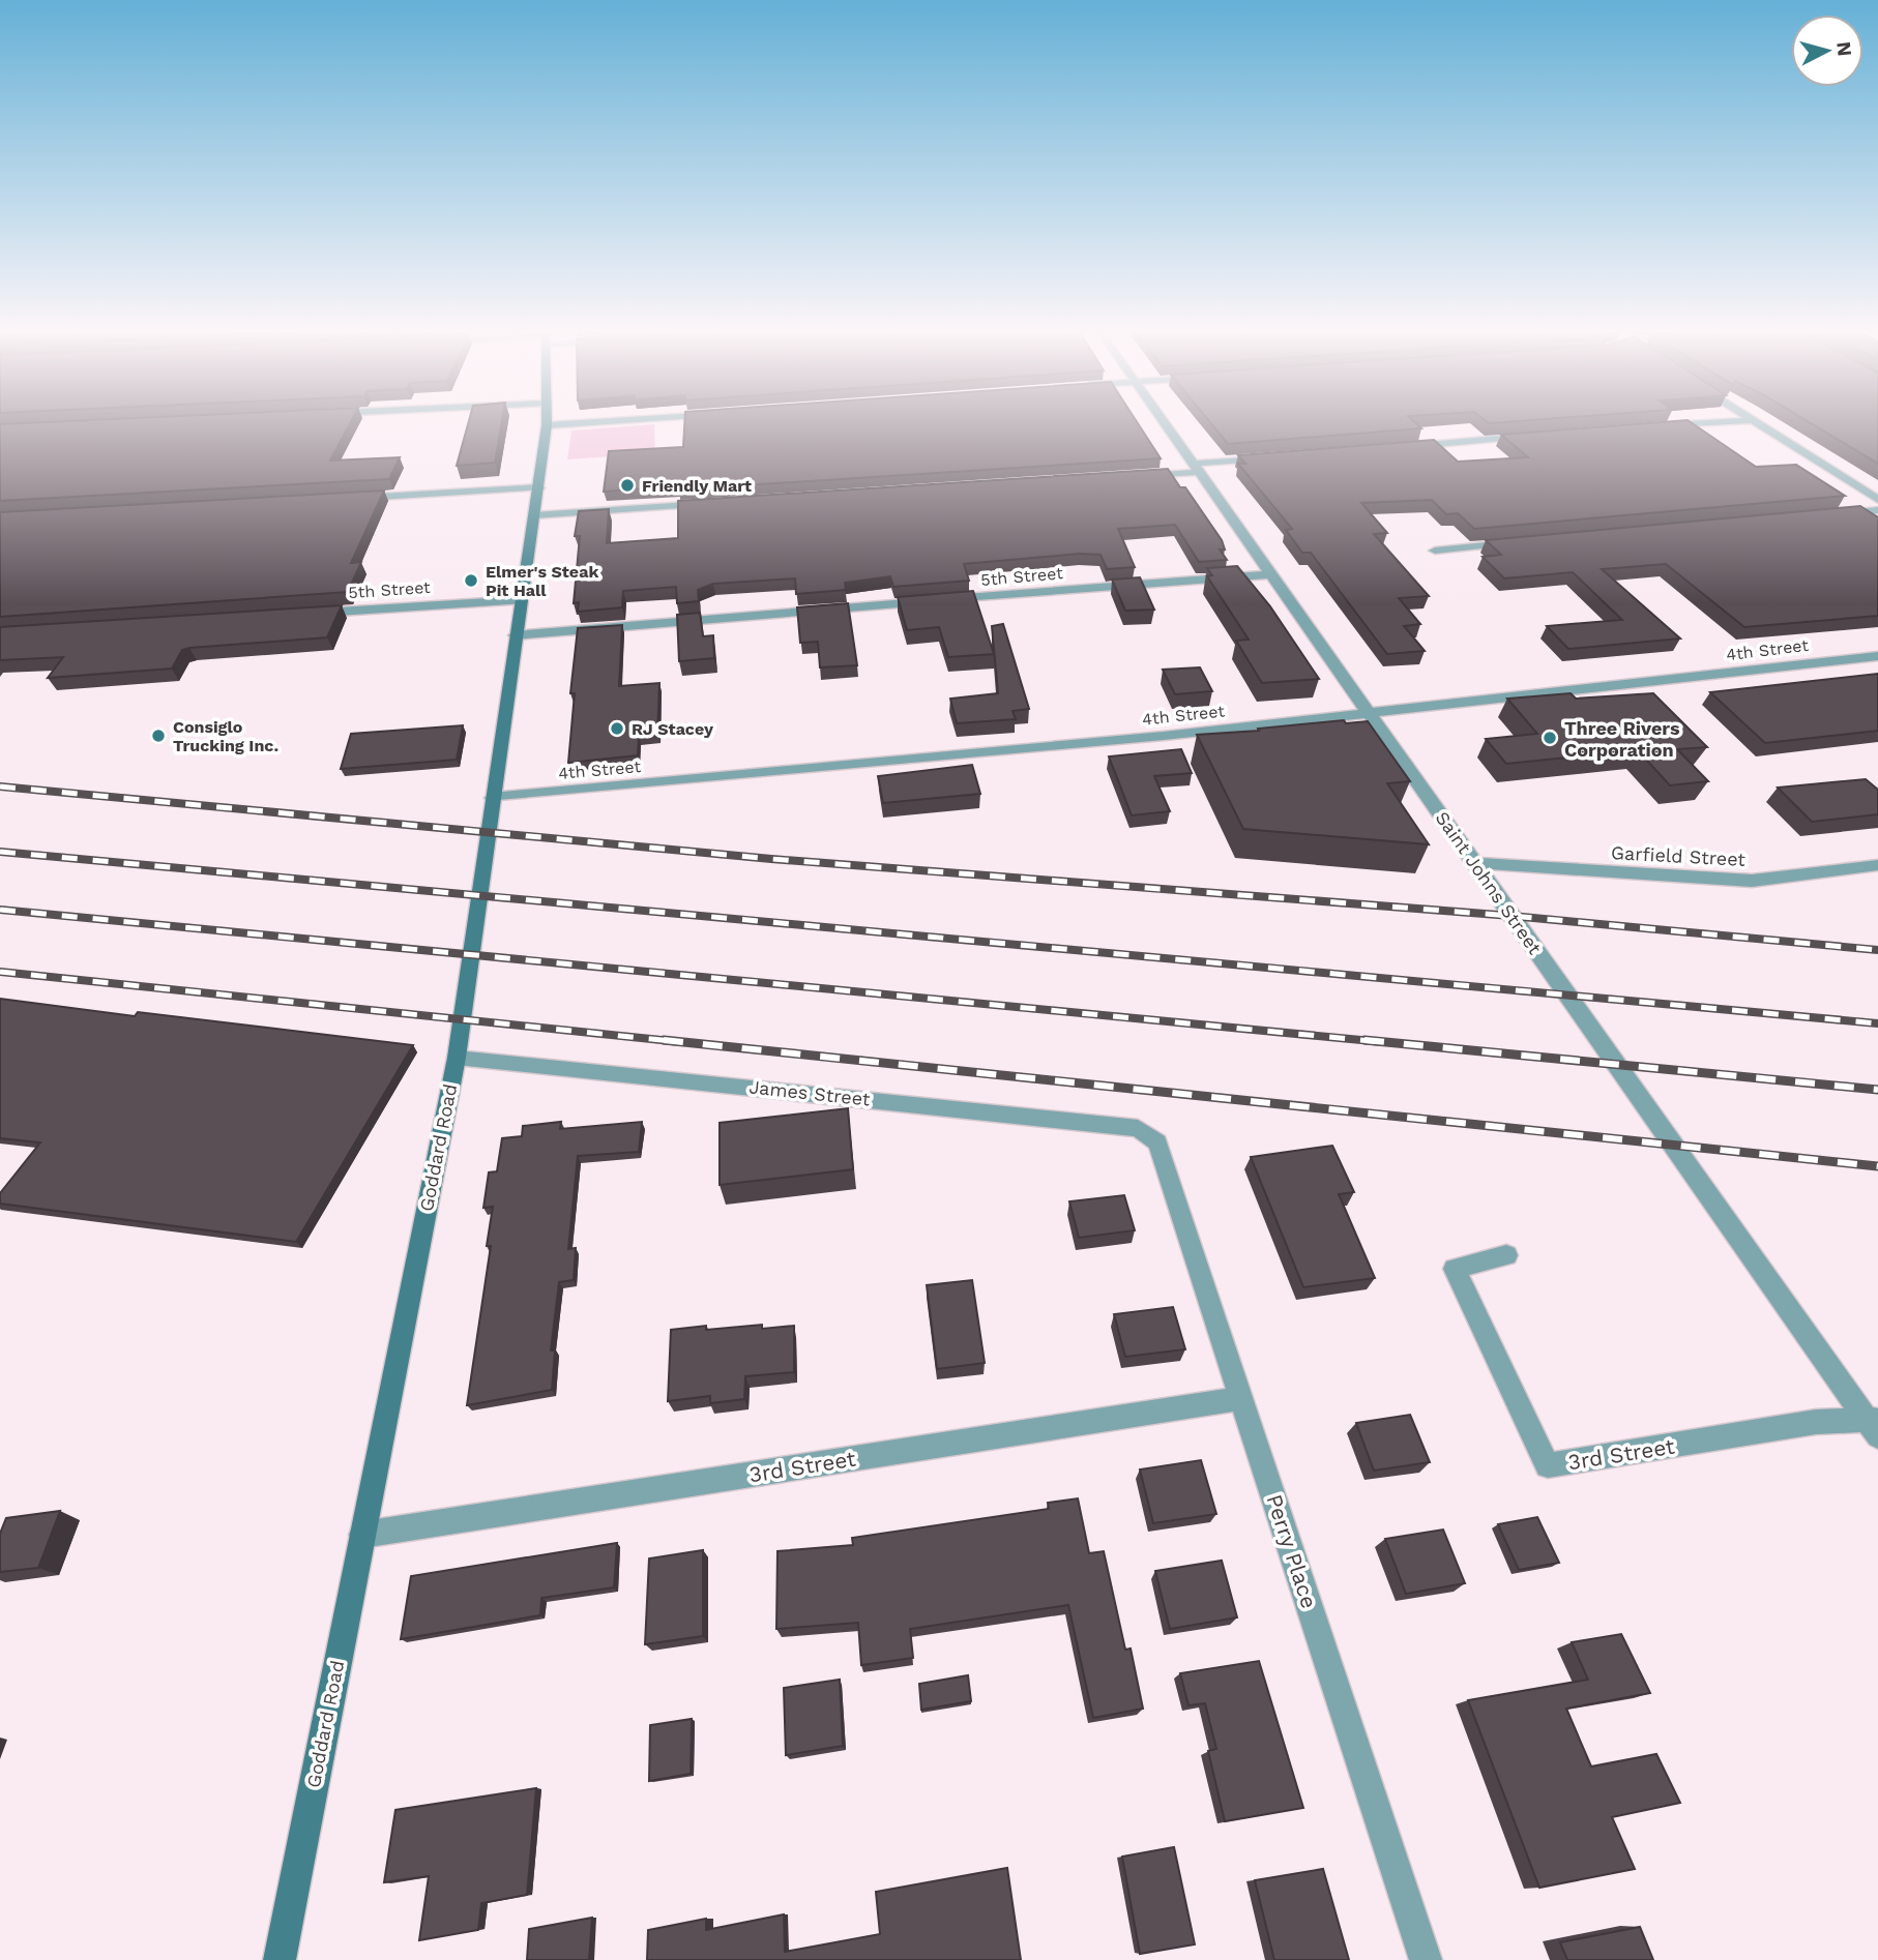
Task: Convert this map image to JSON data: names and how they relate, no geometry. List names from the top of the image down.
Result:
{
  "streets": {
    "street": [
      "5th Street",
      "4th Street",
      "Garfield Street",
      "Saint Johns Street",
      "James Street",
      "Goddard Road",
      "3rd Street",
      "Perry Place"
    ]
  },
  "crossings": [
    ["5th Street", "Saint Johns Street"],
    ["5th Street", "Goddard Road"],
    ["4th Street", "Saint Johns Street"],
    ["4th Street", "Goddard Road"],
    ["Garfield Street", "Saint Johns Street"],
    ["Saint Johns Street", "3rd Street"],
    ["James Street", "Goddard Road"],
    ["James Street", "Perry Place"],
    ["Goddard Road", "3rd Street"],
    ["3rd Street", "Perry Place"]
  ],
  "places": [
    "Friendly Mart",
    "Elmer's Steak Pit Hall",
    "RJ Stacey",
    "Consiglo Trucking Inc.",
    "Three Rivers Corporation"
  ],
  "north": "right"
}
